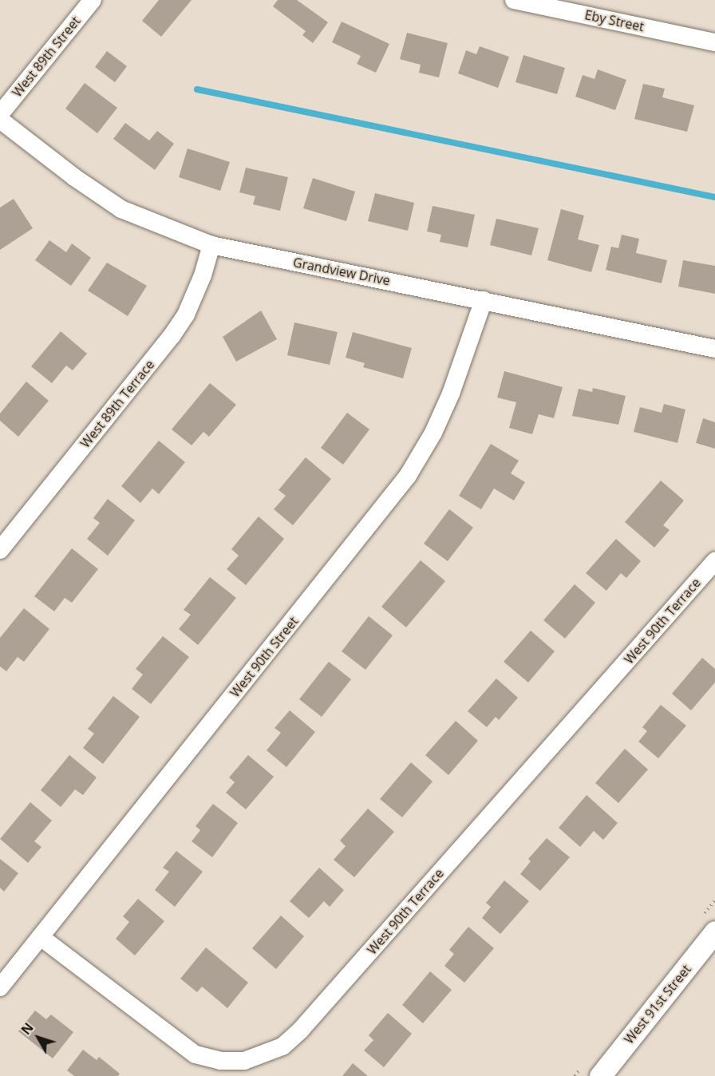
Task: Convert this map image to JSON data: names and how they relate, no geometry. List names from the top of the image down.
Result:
{
  "streets": {
    "street": [
      "Eby Street",
      "West 89th Street",
      "Grandview Drive",
      "West 89th Terrace",
      "West 90th Terrace",
      "West 90th Street",
      "West 91st Street"
    ]
  },
  "crossings": [
    ["Grandview Drive", "West 89th Terrace"],
    ["Grandview Drive", "West 90th Street"],
    ["West 90th Terrace", "West 90th Street"]
  ],
  "north": "top left"
}
